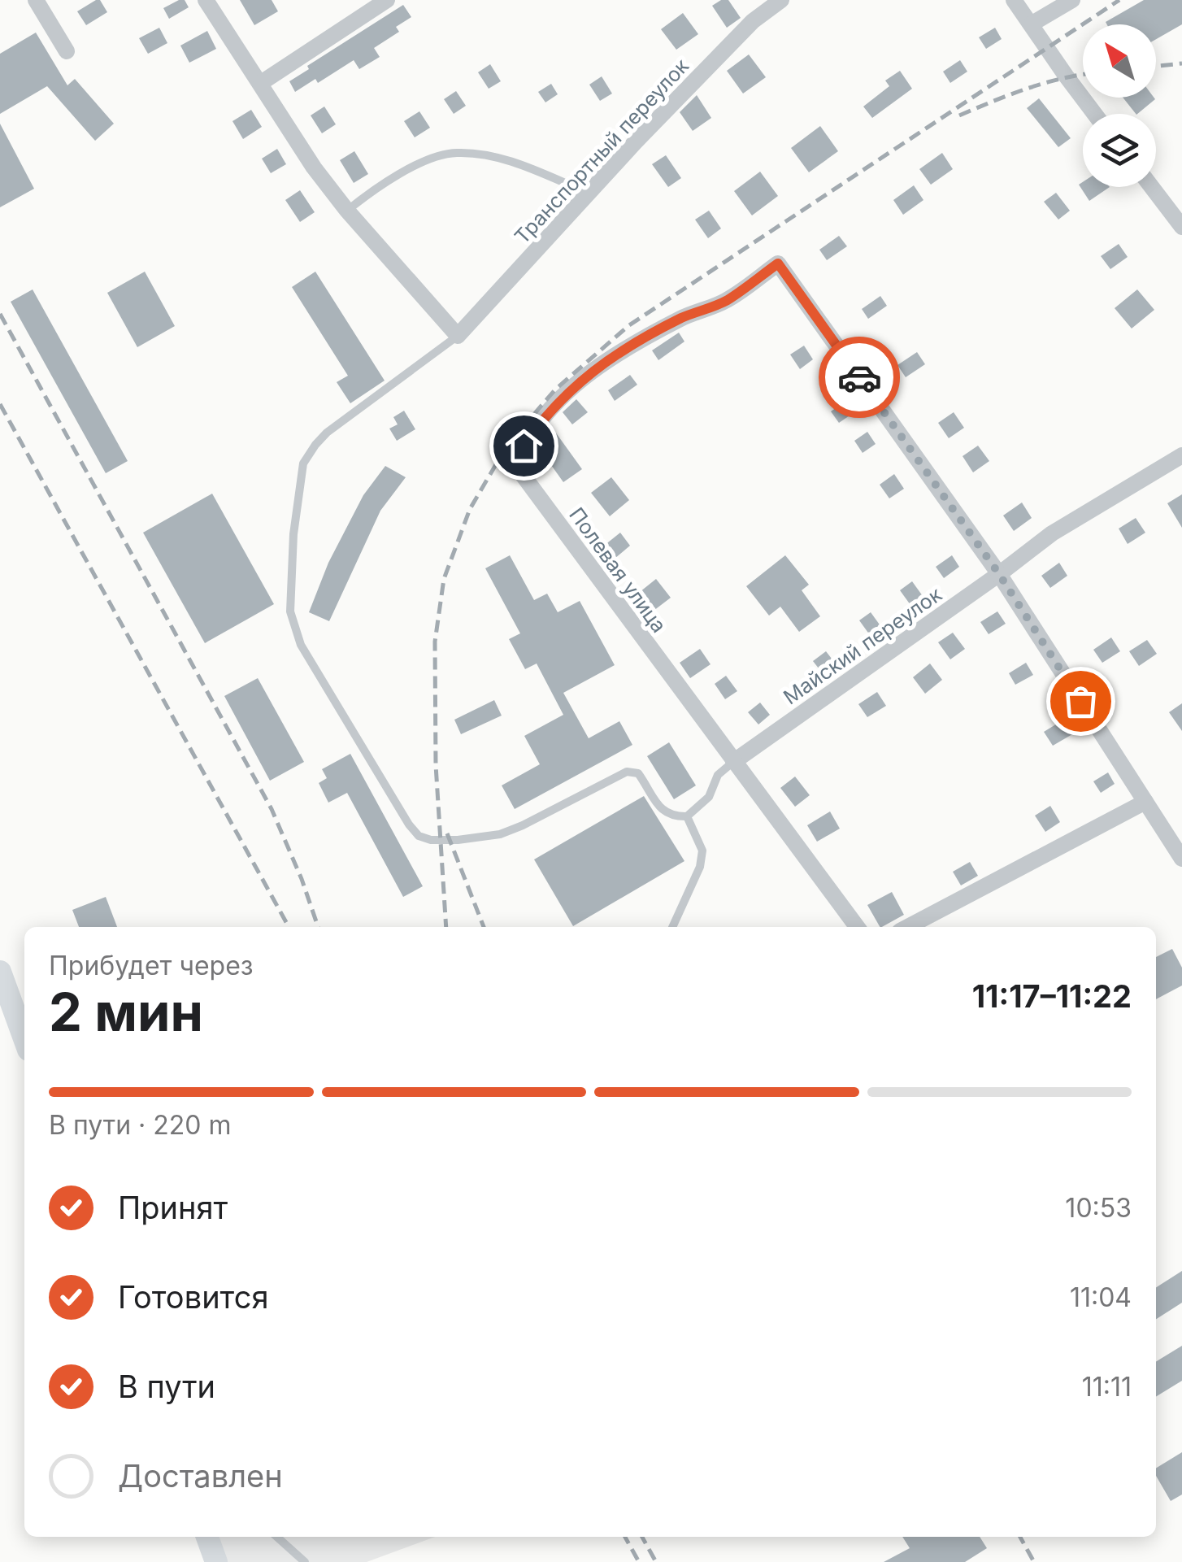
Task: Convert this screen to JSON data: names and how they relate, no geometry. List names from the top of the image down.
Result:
{
  "streets": {
    "street": ["Транспортный переулок", "Полевая улица", "Майский переулок"]
  },
  "crossings": [
    ["Полевая улица", "Майский переулок"]
  ],
  "north": "top left",
  "page": {
    "heading": ["2 мин", "Прибудет через", "11:17–11:22"],
    "bar": "В пути · 220 m",
    "list": [
      ["Принят", "10:53"],
      ["Готовится", "11:04"],
      ["В пути", "11:11"],
      "Доставлен"
    ]
  }
}
